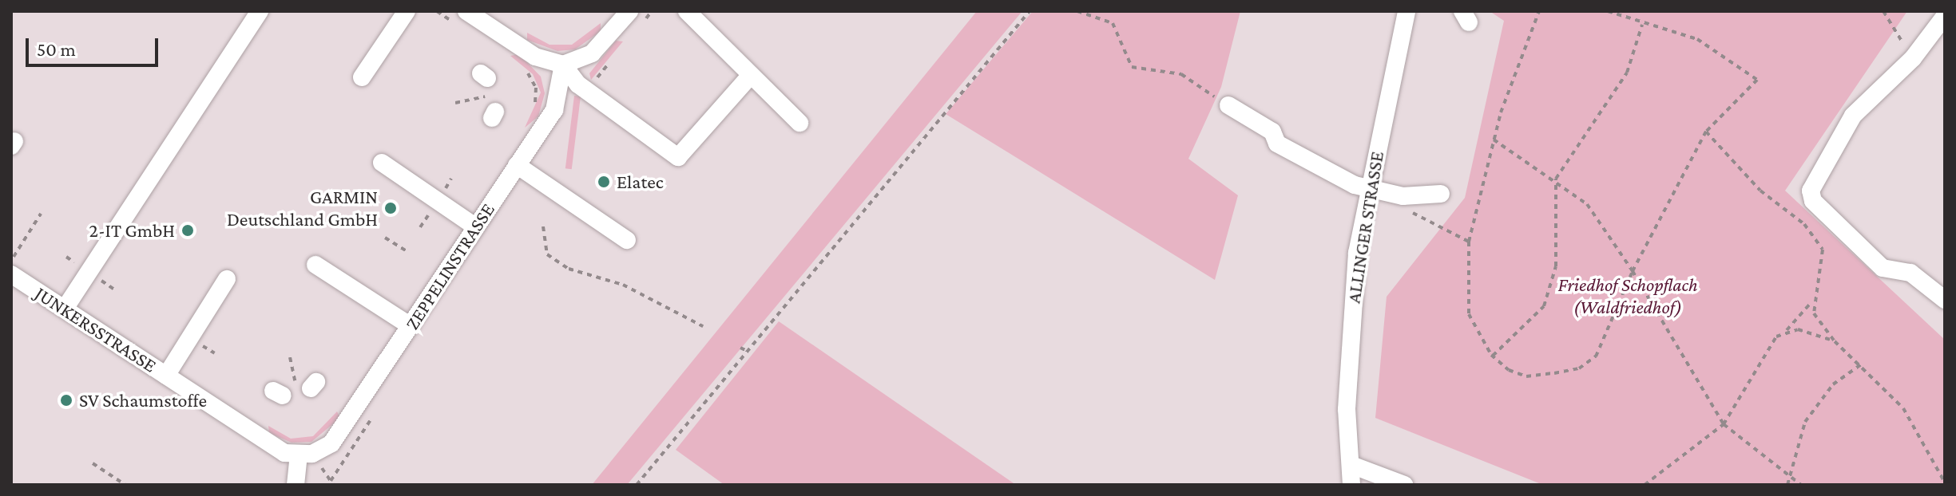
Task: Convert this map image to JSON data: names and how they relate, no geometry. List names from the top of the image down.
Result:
{
  "streets": {
    "street": ["ALLINGER STRASSE", "ZEPPELINSTRASSE", "JUNKERSSTRASSE"]
  },
  "crossings": [
    ["ZEPPELINSTRASSE", "JUNKERSSTRASSE"]
  ],
  "parks": ["Friedhof Schopflach (Waldfriedhof)"],
  "places": [
    "Elatec",
    "GARMIN Deutschland GmbH",
    "2-IT GmbH",
    "SV Schaumstoffe"
  ],
  "scale_bar": "50 m"
}
